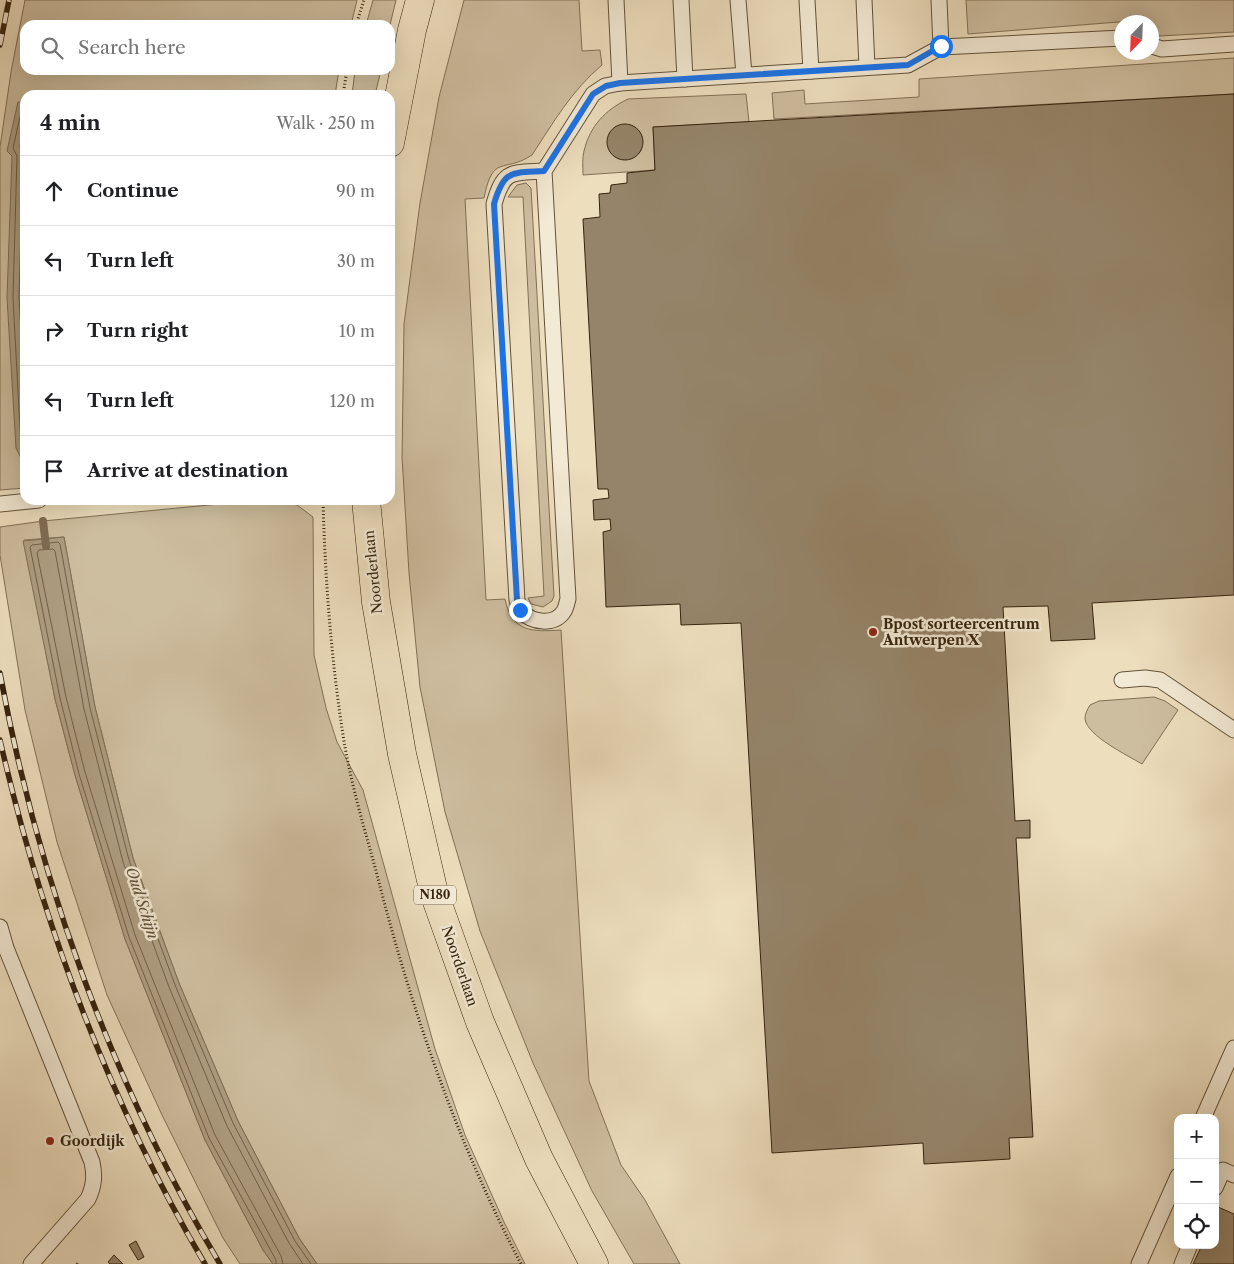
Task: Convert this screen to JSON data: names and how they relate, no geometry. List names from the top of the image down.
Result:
{
  "streets": {
    "main road": ["Noorderlaan", "N180"]
  },
  "water": ["Oud Schijn"],
  "places": ["Bpost sorteercentrum Antwerpen X", "Goordijk"],
  "north": "bottom left",
  "page": {
    "search": "Search here",
    "heading": ["4 min", "Walk · 250 m"],
    "list": [
      ["Continue", "90 m"],
      ["Turn left", "30 m"],
      ["Turn right", "10 m"],
      ["Turn left", "120 m"],
      "Arrive at destination"
    ],
    "map_buttons": ["+", "−"]
  }
}
